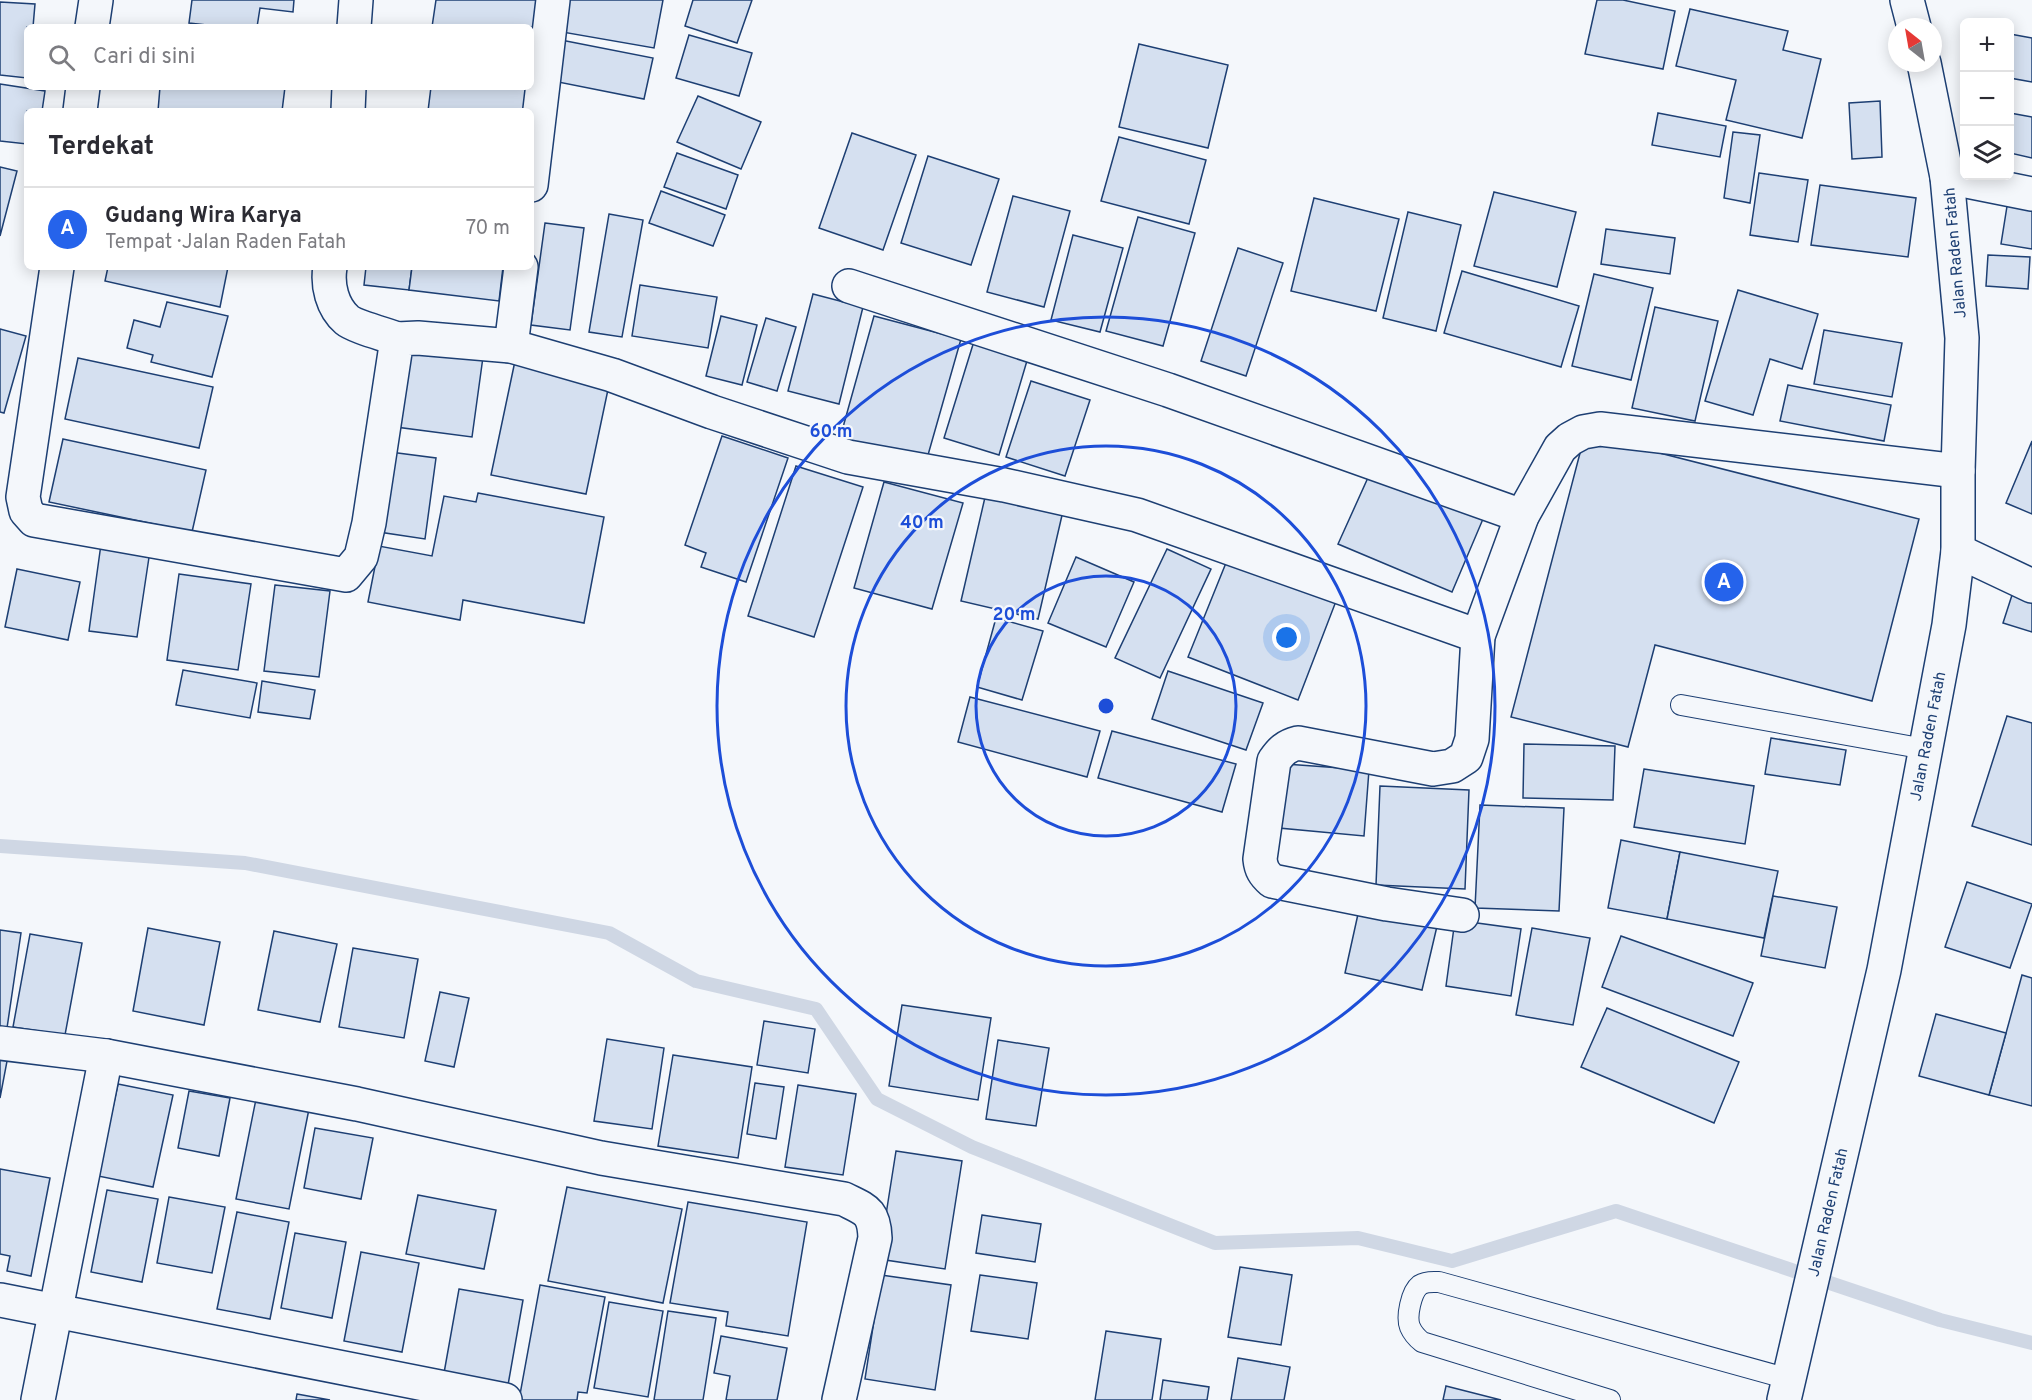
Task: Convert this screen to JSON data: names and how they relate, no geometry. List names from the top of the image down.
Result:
{
  "streets": {
    "main road": ["Jalan Raden Fatah"]
  },
  "north": "top left",
  "page": {
    "map_buttons": ["+", "−"],
    "search": "Cari di sini",
    "heading": "Terdekat",
    "list": [
      {
        "mark": "A",
        "name": "Gudang Wira Karya",
        "note": "Tempat · Jalan Raden Fatah",
        "value": "70 m"
      }
    ],
    "pins": "A"
  },
  "rings": ["60 m", "40 m", "20 m"]
}
